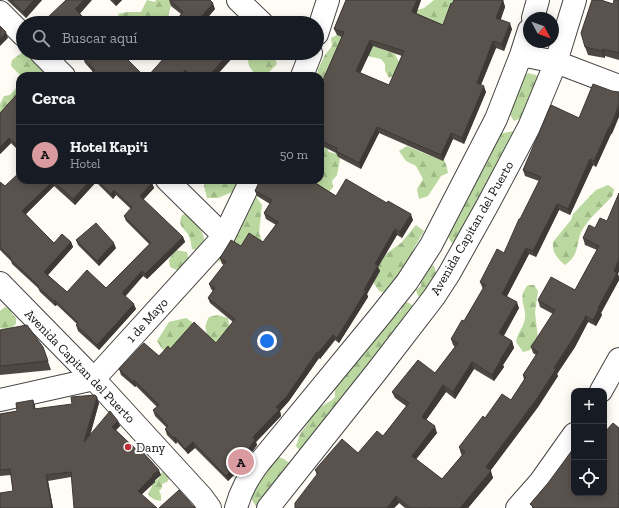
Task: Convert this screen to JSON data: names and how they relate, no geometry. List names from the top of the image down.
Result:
{
  "streets": {
    "street": ["Avenida Capitan del Puerto", "1 de Mayo"]
  },
  "crossings": [
    ["Avenida Capitan del Puerto", "1 de Mayo"]
  ],
  "places": ["Dany"],
  "north": "bottom right",
  "page": {
    "search": "Buscar aquí",
    "heading": "Cerca",
    "list": [
      {
        "mark": "A",
        "name": "Hotel Kapi'i",
        "note": "Hotel",
        "value": "50 m"
      }
    ],
    "map_buttons": ["+", "−"],
    "pins": "A"
  }
}
